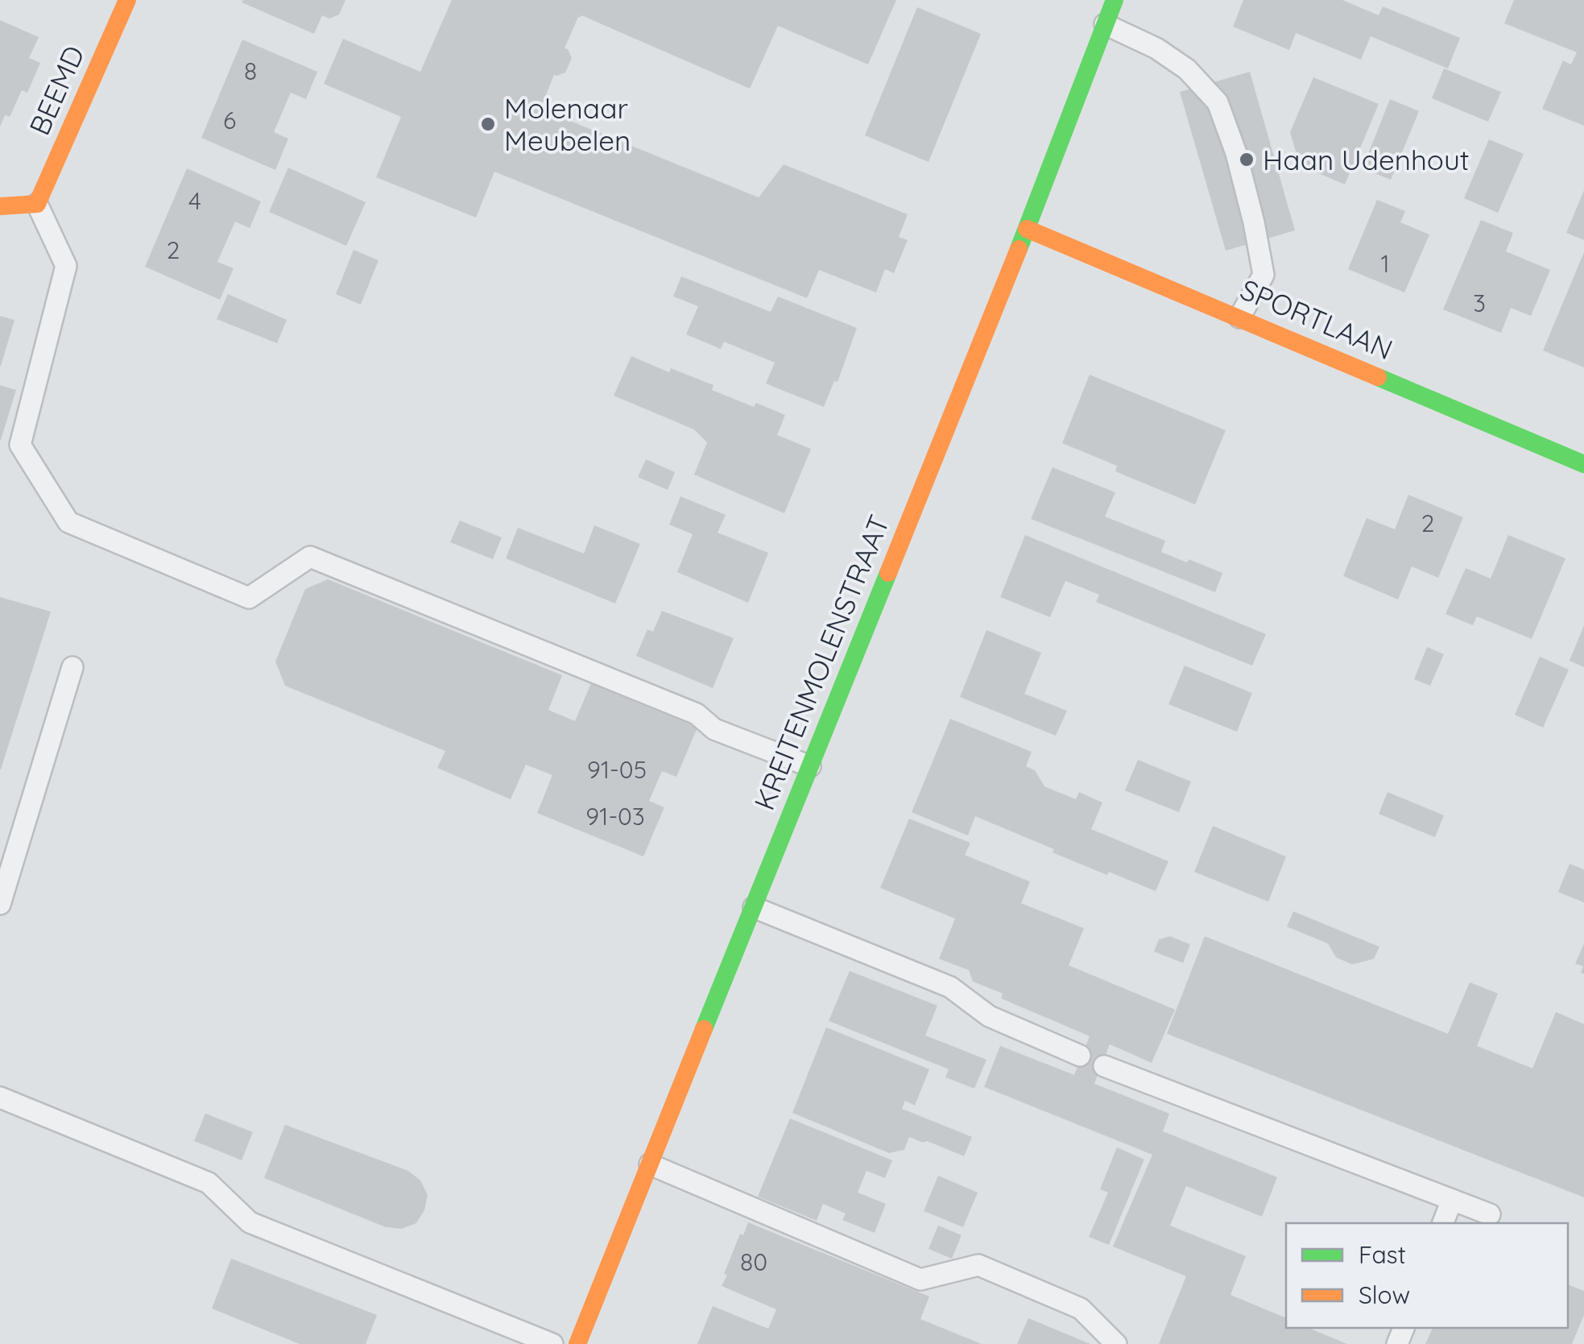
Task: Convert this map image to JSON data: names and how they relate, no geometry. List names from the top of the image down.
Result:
{
  "streets": {
    "street": ["BEEMD", "SPORTLAAN", "KREITENMOLENSTRAAT"]
  },
  "crossings": [
    ["SPORTLAAN", "KREITENMOLENSTRAAT"]
  ],
  "places": ["Molenaar Meubelen", "Haan Udenhout"],
  "house_numbers": [
    "8",
    "6",
    "4",
    "2",
    "1",
    "3",
    "2",
    "91-05",
    "91-03",
    "80"
  ],
  "legend": ["Fast", "Slow"]
}
